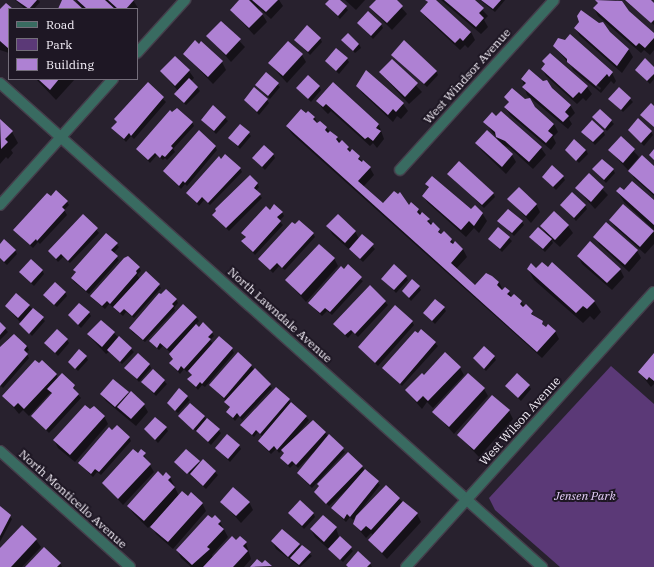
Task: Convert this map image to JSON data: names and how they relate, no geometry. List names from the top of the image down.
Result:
{
  "streets": {
    "street": [
      "West Windsor Avenue",
      "North Lawndale Avenue",
      "West Wilson Avenue",
      "North Monticello Avenue"
    ]
  },
  "crossings": [
    ["North Lawndale Avenue", "West Wilson Avenue"]
  ],
  "parks": ["Jensen Park"],
  "legend": ["Road", "Park", "Building"]
}
